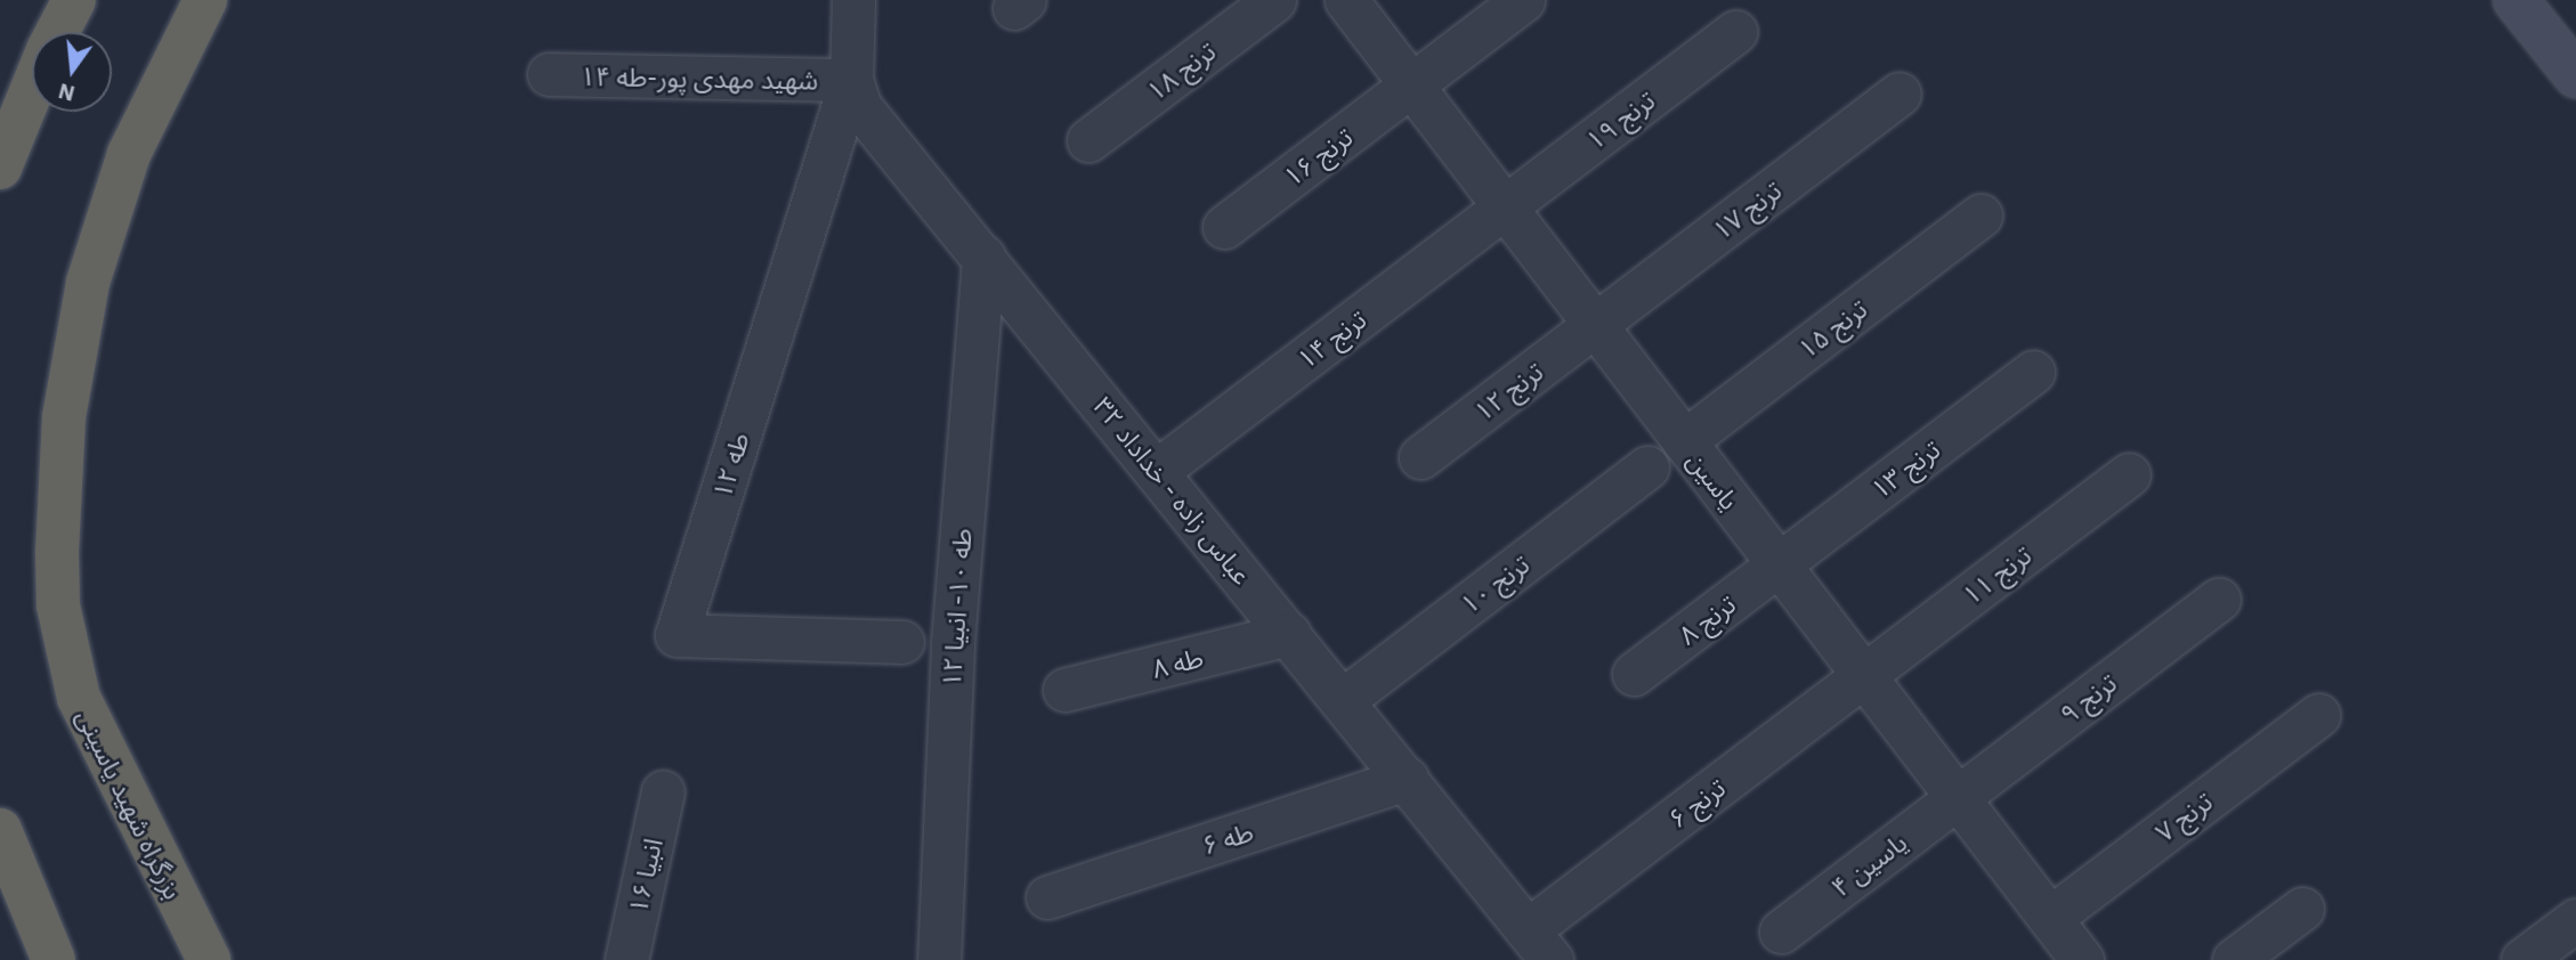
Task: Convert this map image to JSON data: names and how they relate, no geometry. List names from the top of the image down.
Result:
{
  "streets": {
    "highway": ["بزرگراه شهید یاسینی"],
    "street": [
      "ترنج ۱۸",
      "شهید مهدی پور-طه ۱۴",
      "ترنج ۱۹",
      "ترنج ۱۶",
      "ترنج ۱۷",
      "ترنج ۱۵",
      "ترنج ۱۴",
      "ترنج ۱۲",
      "طه ۱۲",
      "ترنج ۱۳",
      "یاسین",
      "عباس زاده - خداداد ۳۲",
      "ترنج ۱۱",
      "ترنج ۱۰",
      "طه ۱۰- انبیا ۱۲",
      "ترنج ۸",
      "طه ۸",
      "ترنج ۹",
      "ترنج ۶",
      "ترنج ۷",
      "طه ۶",
      "یاسین ۴",
      "انبیا ۱۶"
    ]
  },
  "crossings": [
    ["شهید مهدی پور-طه ۱۴", "طه ۱۲"],
    ["شهید مهدی پور-طه ۱۴", "عباس زاده - خداداد ۳۲"],
    ["ترنج ۱۹", "ترنج ۱۴"],
    ["ترنج ۱۹", "یاسین"],
    ["ترنج ۱۶", "یاسین"],
    ["ترنج ۱۷", "ترنج ۱۲"],
    ["ترنج ۱۷", "یاسین"],
    ["ترنج ۱۵", "یاسین"],
    ["ترنج ۱۴", "یاسین"],
    ["ترنج ۱۴", "عباس زاده - خداداد ۳۲"],
    ["ترنج ۱۲", "یاسین"],
    ["طه ۱۲", "عباس زاده - خداداد ۳۲"],
    ["ترنج ۱۳", "یاسین"],
    ["ترنج ۱۳", "ترنج ۸"],
    ["یاسین", "ترنج ۱۱"],
    ["یاسین", "ترنج ۸"],
    ["یاسین", "ترنج ۹"],
    ["یاسین", "ترنج ۶"],
    ["یاسین", "ترنج ۷"],
    ["یاسین", "یاسین ۴"],
    ["عباس زاده - خداداد ۳۲", "ترنج ۱۰"],
    ["عباس زاده - خداداد ۳۲", "طه ۱۰- انبیا ۱۲"],
    ["عباس زاده - خداداد ۳۲", "طه ۸"],
    ["عباس زاده - خداداد ۳۲", "ترنج ۶"],
    ["عباس زاده - خداداد ۳۲", "طه ۶"],
    ["ترنج ۱۱", "ترنج ۶"],
    ["ترنج ۹", "یاسین ۴"]
  ],
  "north": "bottom"
}
